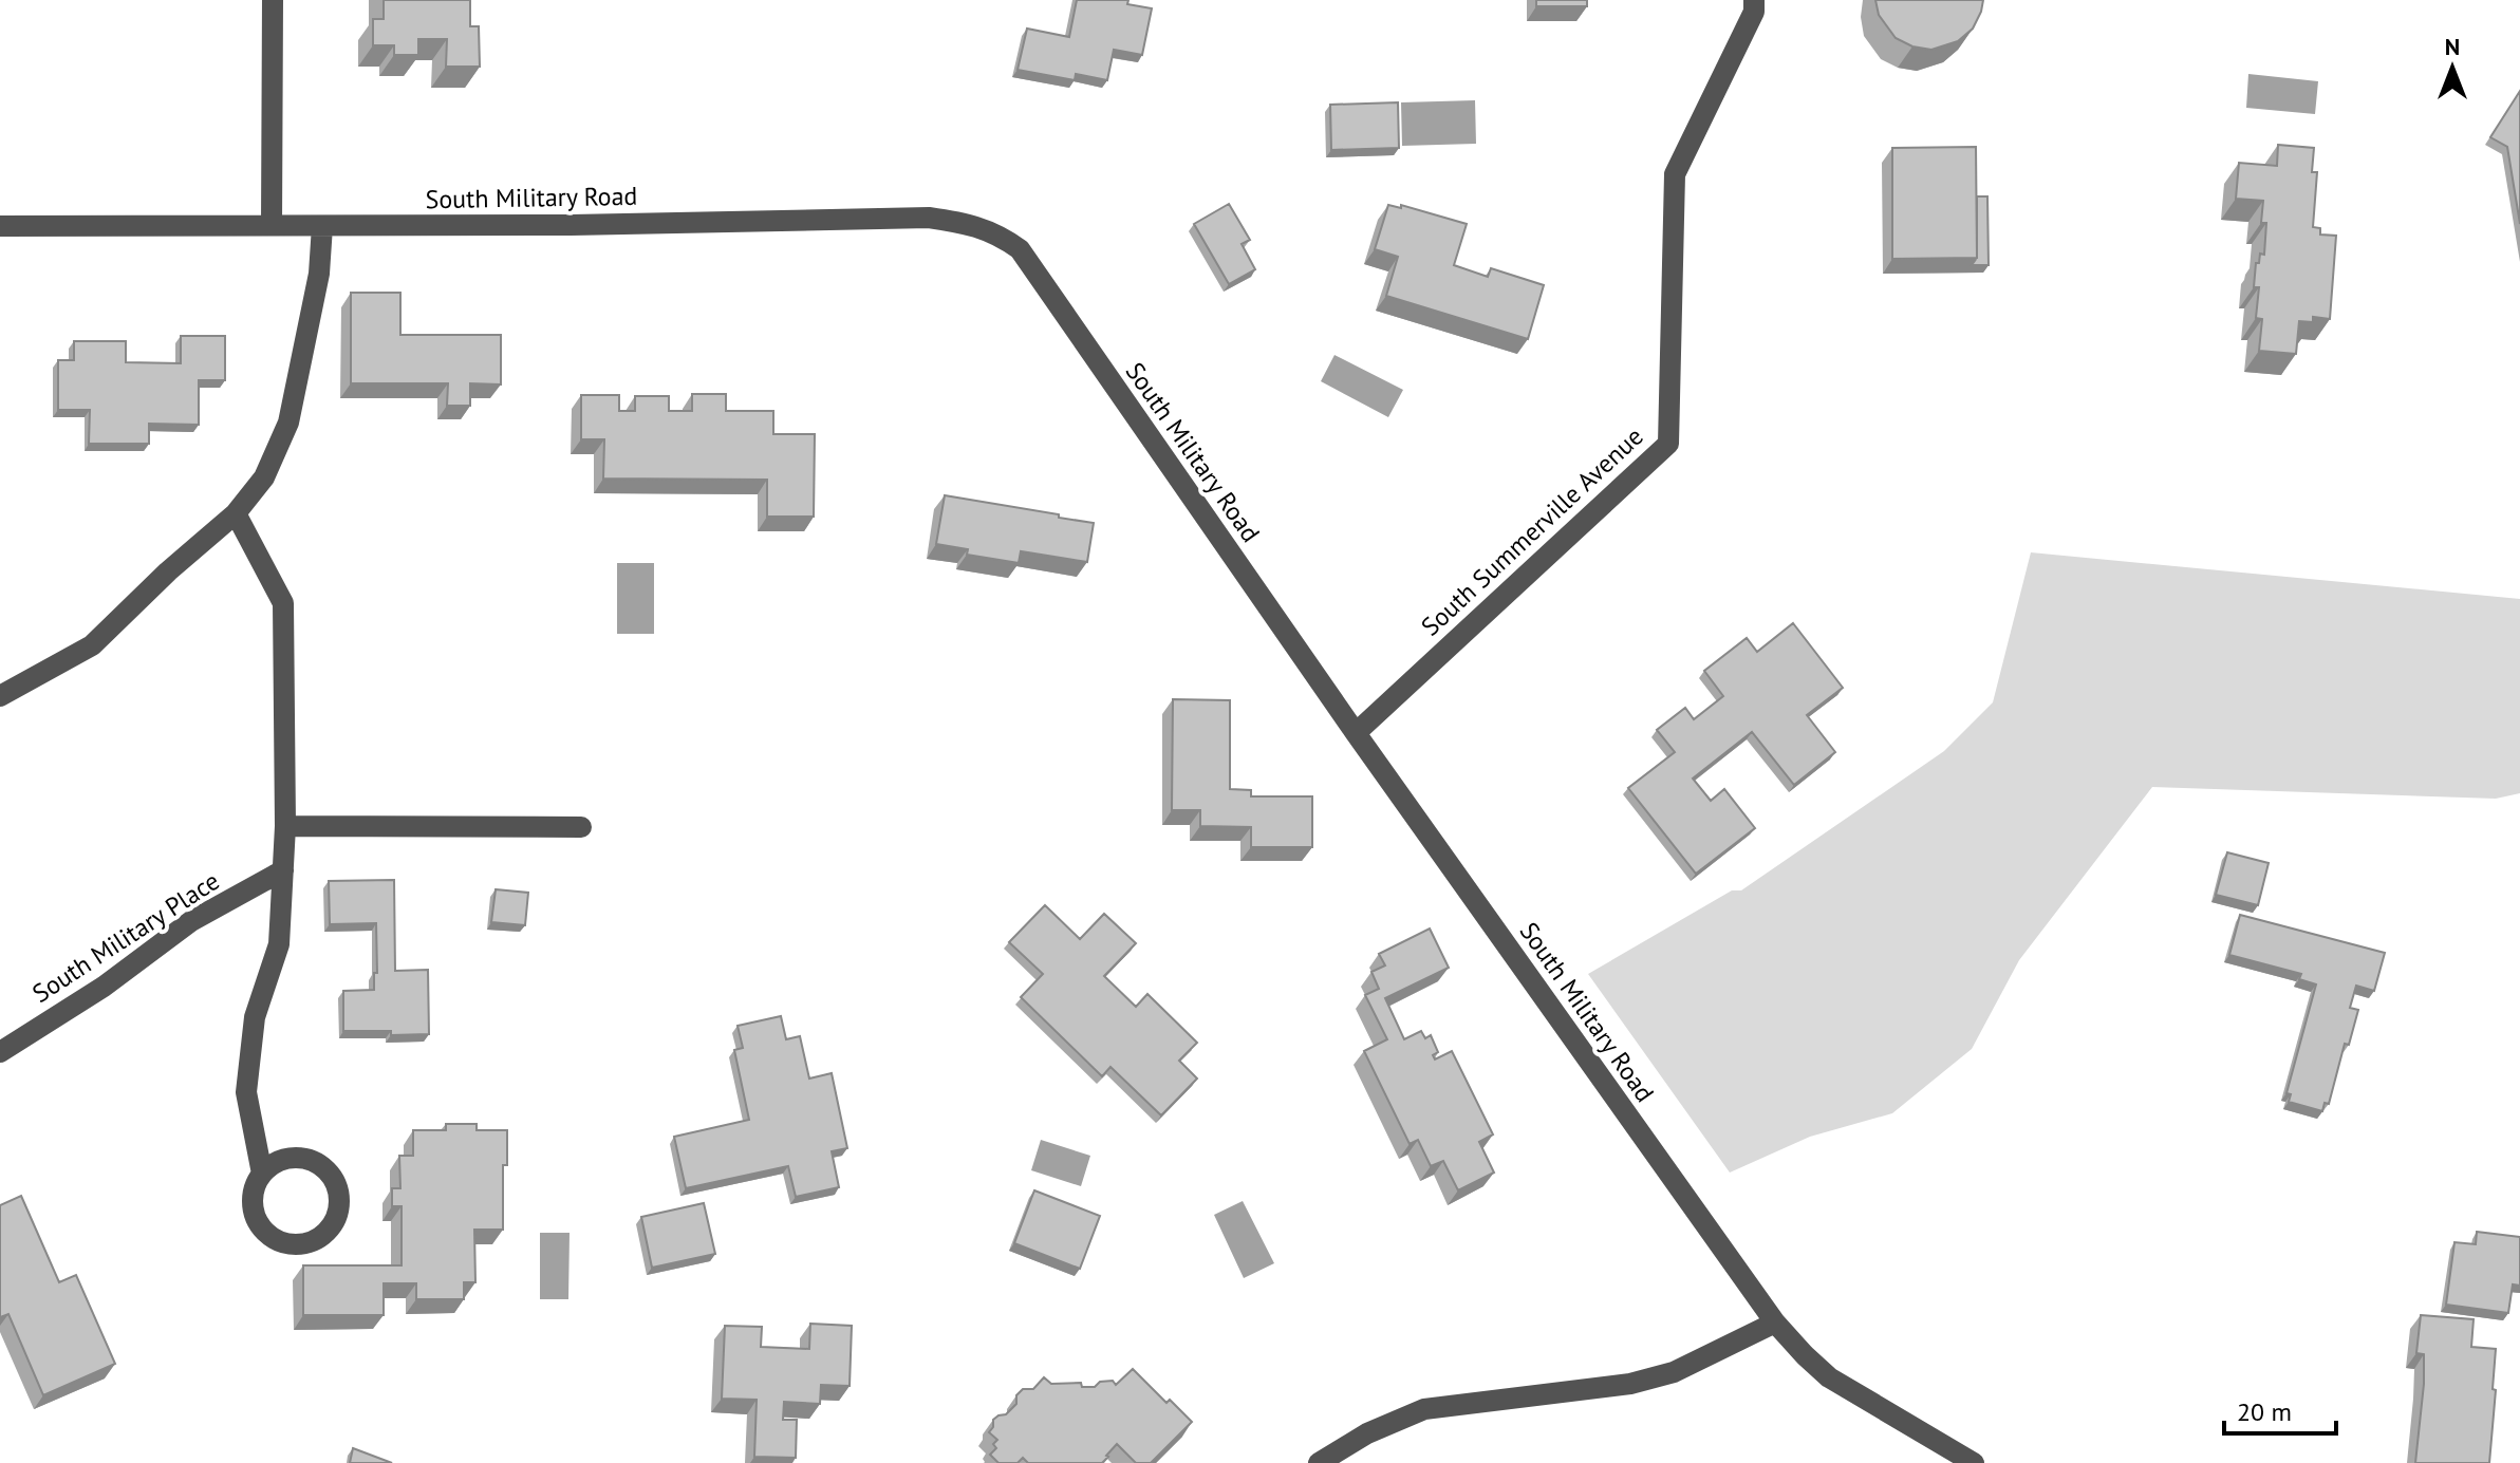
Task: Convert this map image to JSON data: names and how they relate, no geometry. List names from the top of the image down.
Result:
{
  "streets": {
    "street": ["South Military Road", "South Summerville Avenue", "South Military Place"]
  },
  "crossings": [
    ["South Military Road", "South Summerville Avenue"]
  ],
  "scale_bar": "20 m",
  "north": "top"
}
